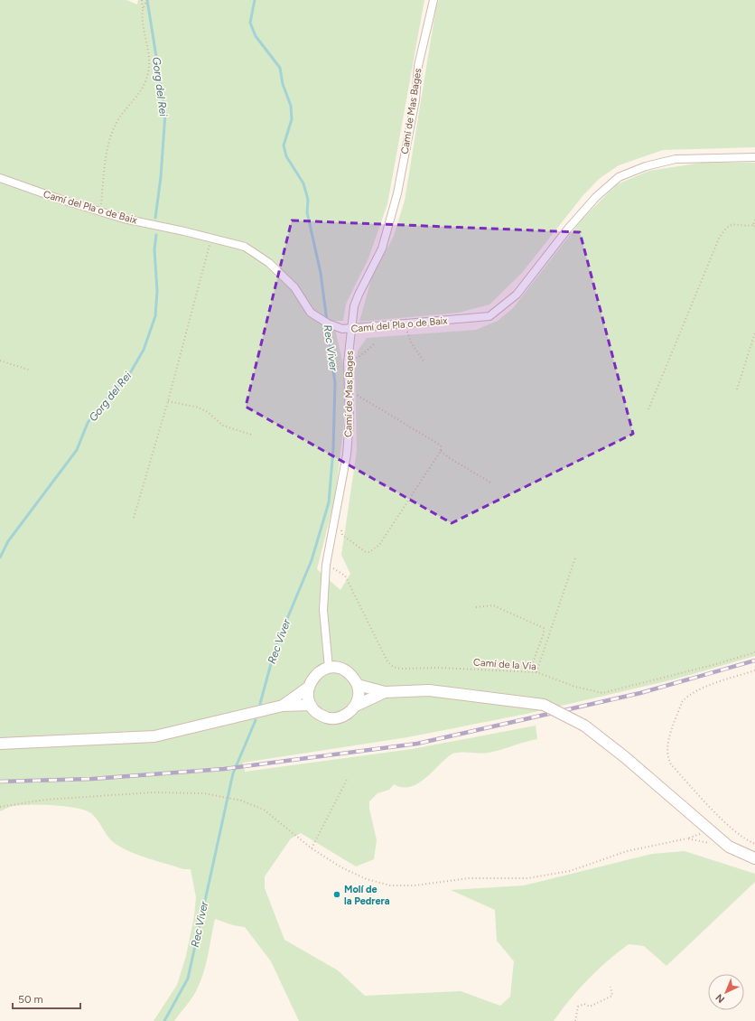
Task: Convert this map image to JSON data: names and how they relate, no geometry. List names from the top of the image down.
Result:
{
  "streets": {
    "street": ["Camí de Mas Bages", "Camí del Pla o de Baix"],
    "path": ["Camí de la Via"]
  },
  "crossings": [
    ["Camí de Mas Bages", "Camí del Pla o de Baix"],
    ["Camí de Mas Bages", "Camí de la Via"]
  ],
  "water": ["Gorg del Rei", "Rec Viver"],
  "places": ["Molí de la Pedrera"],
  "scale_bar": "50 m",
  "north": "bottom left"
}
